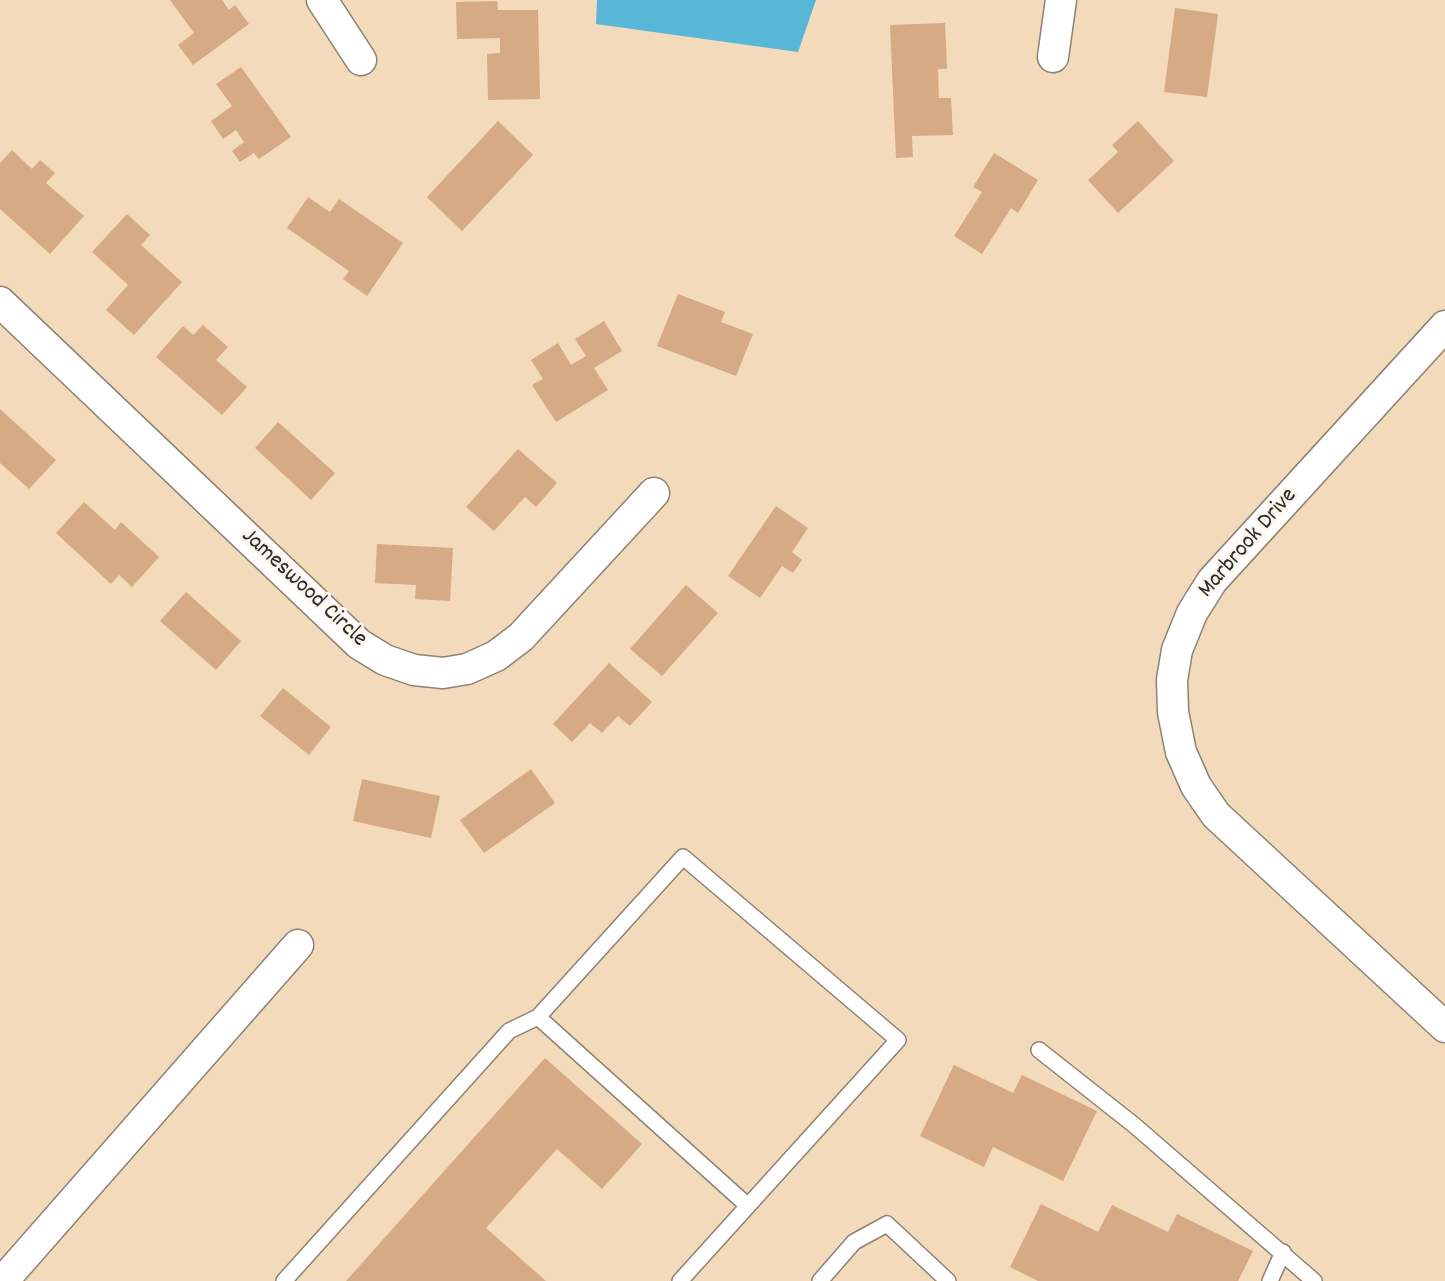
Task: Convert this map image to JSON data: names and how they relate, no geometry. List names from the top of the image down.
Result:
{
  "streets": {
    "street": ["Marbrook Drive", "Jameswood Circle"]
  }
}
